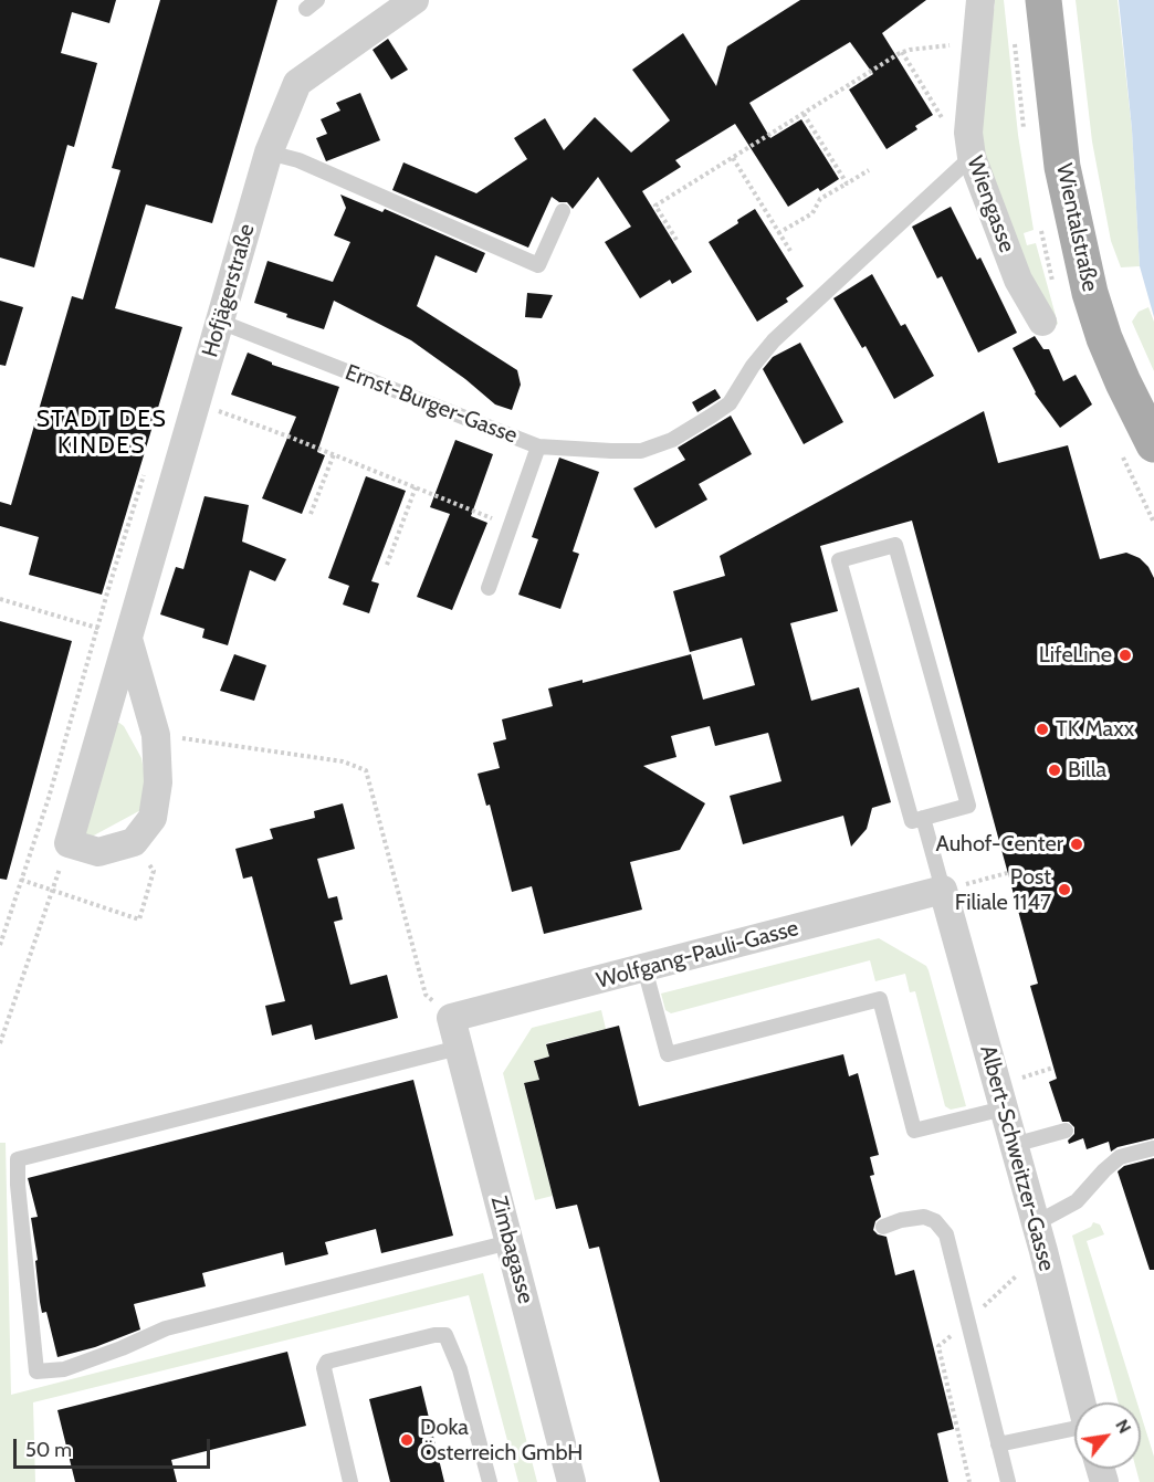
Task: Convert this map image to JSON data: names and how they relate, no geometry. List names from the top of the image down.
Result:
{
  "streets": {
    "main road": ["Wientalstraße"],
    "street": [
      "Wiengasse",
      "Hofjägerstraße",
      "Wolfgang-Pauli-Gasse",
      "Albert-Schweitzer-Gasse",
      "Zimbagasse"
    ],
    "lane": ["Ernst-Burger-Gasse"]
  },
  "crossings": [
    ["Hofjägerstraße", "Ernst-Burger-Gasse"],
    ["Wolfgang-Pauli-Gasse", "Albert-Schweitzer-Gasse"],
    ["Wolfgang-Pauli-Gasse", "Zimbagasse"]
  ],
  "districts": ["STADT DES KINDES"],
  "places": [
    "LifeLine",
    "TK Maxx",
    "Billa",
    "Auhof-Center",
    "Post Filiale 1147",
    "Doka Österreich GmbH"
  ],
  "scale_bar": "50 m",
  "north": "top right"
}
